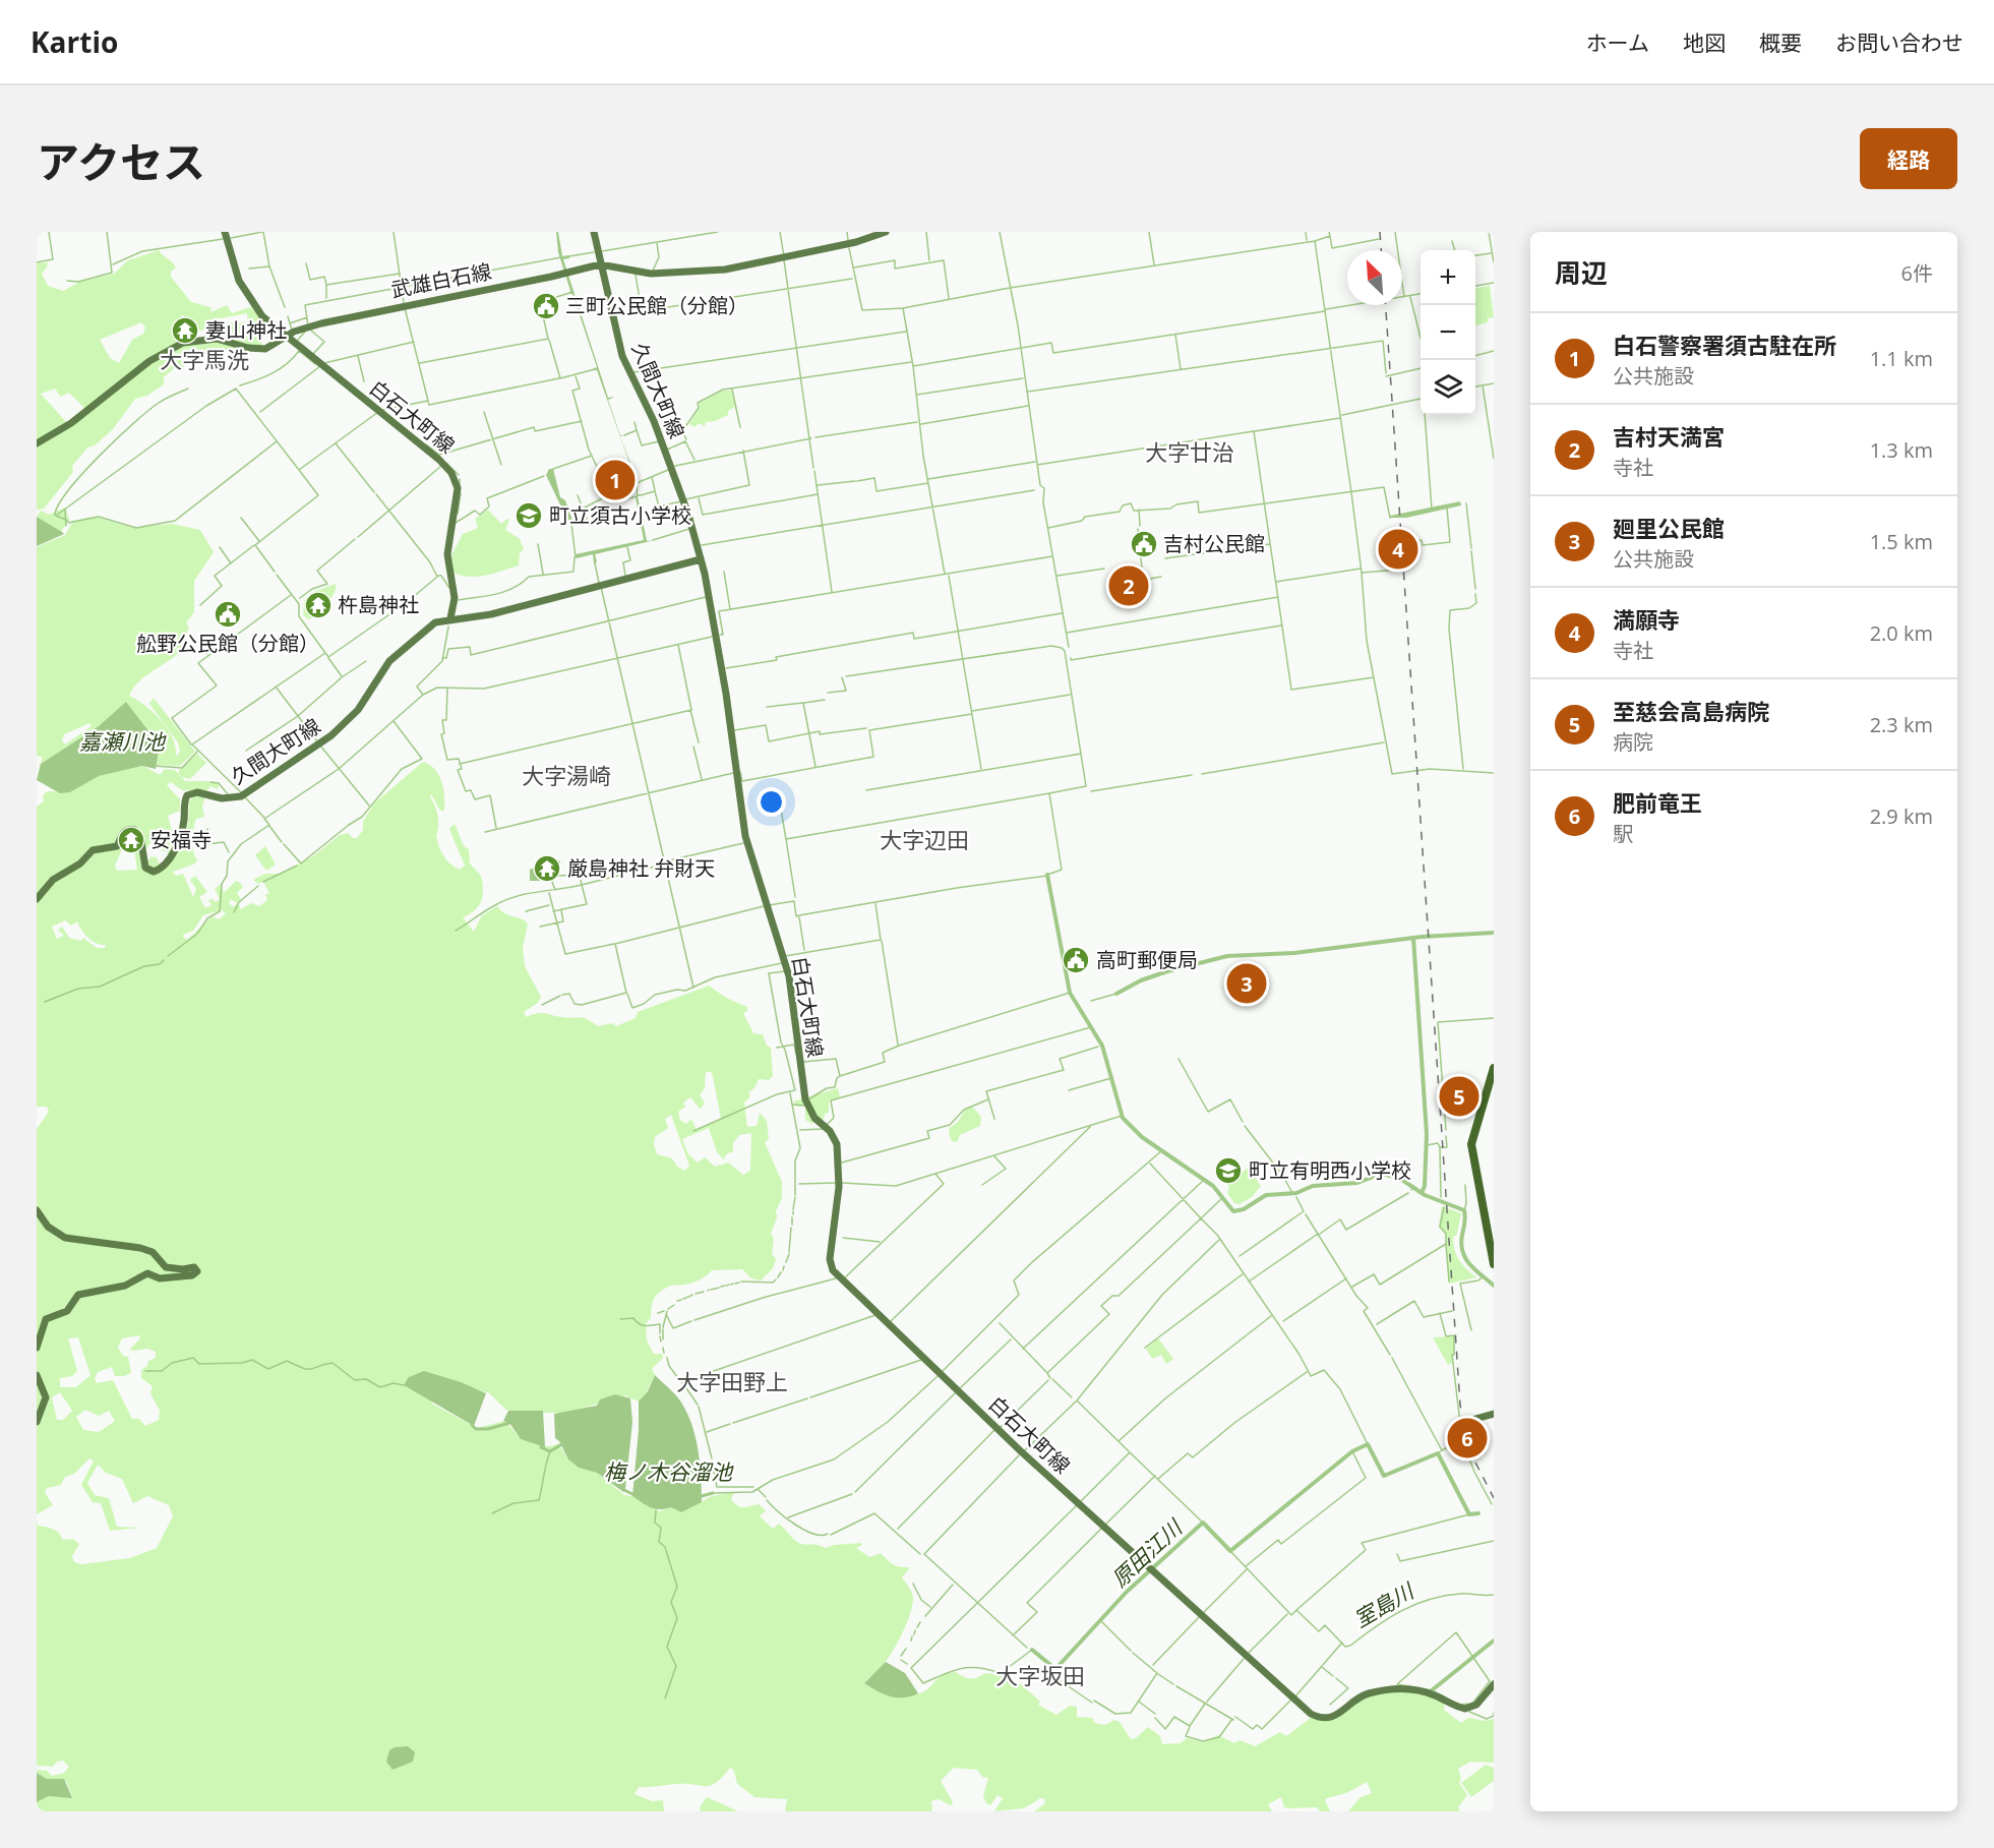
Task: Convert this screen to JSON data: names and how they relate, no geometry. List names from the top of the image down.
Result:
{
  "streets": {
    "main road": ["武雄白石線", "久間大町線", "白石大町線"]
  },
  "crossings": [
    ["武雄白石線", "久間大町線"],
    ["武雄白石線", "白石大町線"],
    ["久間大町線", "白石大町線"]
  ],
  "districts": [
    "大字馬洗",
    "大字廿治",
    "大字湯崎",
    "大字辺田",
    "大字田野上",
    "大字坂田"
  ],
  "water": [
    "嘉瀬川池",
    "梅ノ木谷溜池",
    "原田江川",
    "室島川"
  ],
  "places": {
    "public building": [
      "三町公民館（分館）",
      "吉村公民館",
      "舩野公民館（分館）",
      "高町郵便局"
    ],
    "temple": [
      "妻山神社",
      "杵島神社",
      "安福寺",
      "厳島神社 弁財天"
    ],
    "school or university": ["町立須古小学校", "町立有明西小学校"]
  },
  "north": "top left",
  "page": {
    "header": "Kartio",
    "nav": [
      "ホーム",
      "地図",
      "概要",
      "お問い合わせ"
    ],
    "title": "アクセス",
    "buttons": "経路",
    "heading": ["周辺", "6件"],
    "map_buttons": ["+", "−"],
    "list": [
      {
        "mark": "1",
        "name": "白石警察署須古駐在所",
        "note": "公共施設",
        "value": "1.1 km"
      },
      {
        "mark": "2",
        "name": "吉村天満宮",
        "note": "寺社",
        "value": "1.3 km"
      },
      {
        "mark": "3",
        "name": "廻里公民館",
        "note": "公共施設",
        "value": "1.5 km"
      },
      {
        "mark": "4",
        "name": "満願寺",
        "note": "寺社",
        "value": "2.0 km"
      },
      {
        "mark": "5",
        "name": "至慈会高島病院",
        "note": "病院",
        "value": "2.3 km"
      },
      {
        "mark": "6",
        "name": "肥前竜王",
        "note": "駅",
        "value": "2.9 km"
      }
    ],
    "pins": [
      "1",
      "4",
      "2",
      "3",
      "5",
      "6"
    ]
  }
}
